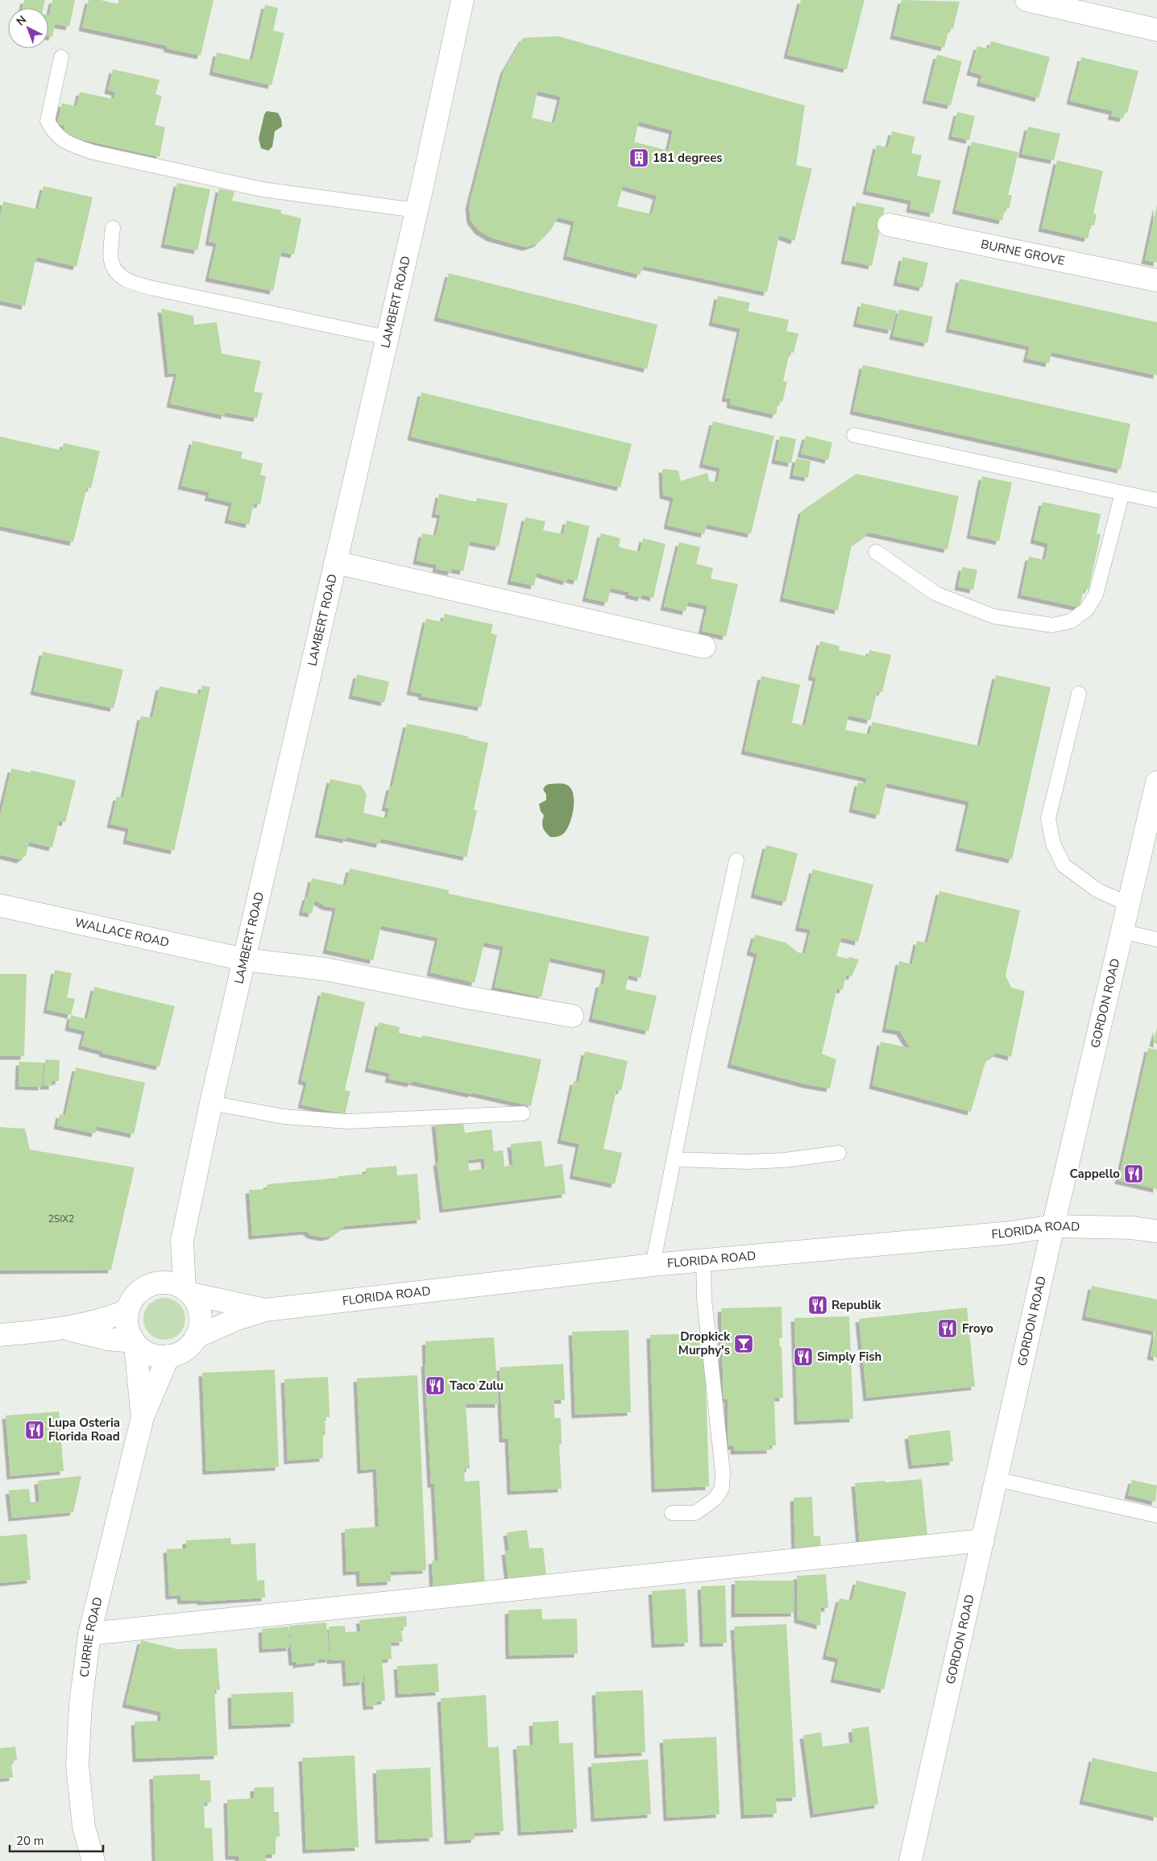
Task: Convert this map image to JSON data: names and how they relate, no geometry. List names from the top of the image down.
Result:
{
  "streets": {
    "street": [
      "BURNE GROVE",
      "LAMBERT ROAD",
      "WALLACE ROAD",
      "GORDON ROAD",
      "FLORIDA ROAD",
      "CURRIE ROAD"
    ]
  },
  "crossings": [
    ["LAMBERT ROAD", "WALLACE ROAD"],
    ["LAMBERT ROAD", "FLORIDA ROAD"],
    ["LAMBERT ROAD", "CURRIE ROAD"],
    ["GORDON ROAD", "FLORIDA ROAD"],
    ["FLORIDA ROAD", "CURRIE ROAD"]
  ],
  "places": {
    "building": ["181 degrees"],
    "restaurant": [
      "Cappello",
      "Republik",
      "Froyo",
      "Simply Fish",
      "Taco Zulu",
      "Lupa Osteria Florida Road"
    ],
    "bar": ["Dropkick Murphy's"]
  },
  "house_numbers": ["2SIX2"],
  "scale_bar": "20 m",
  "north": "top left"
}
